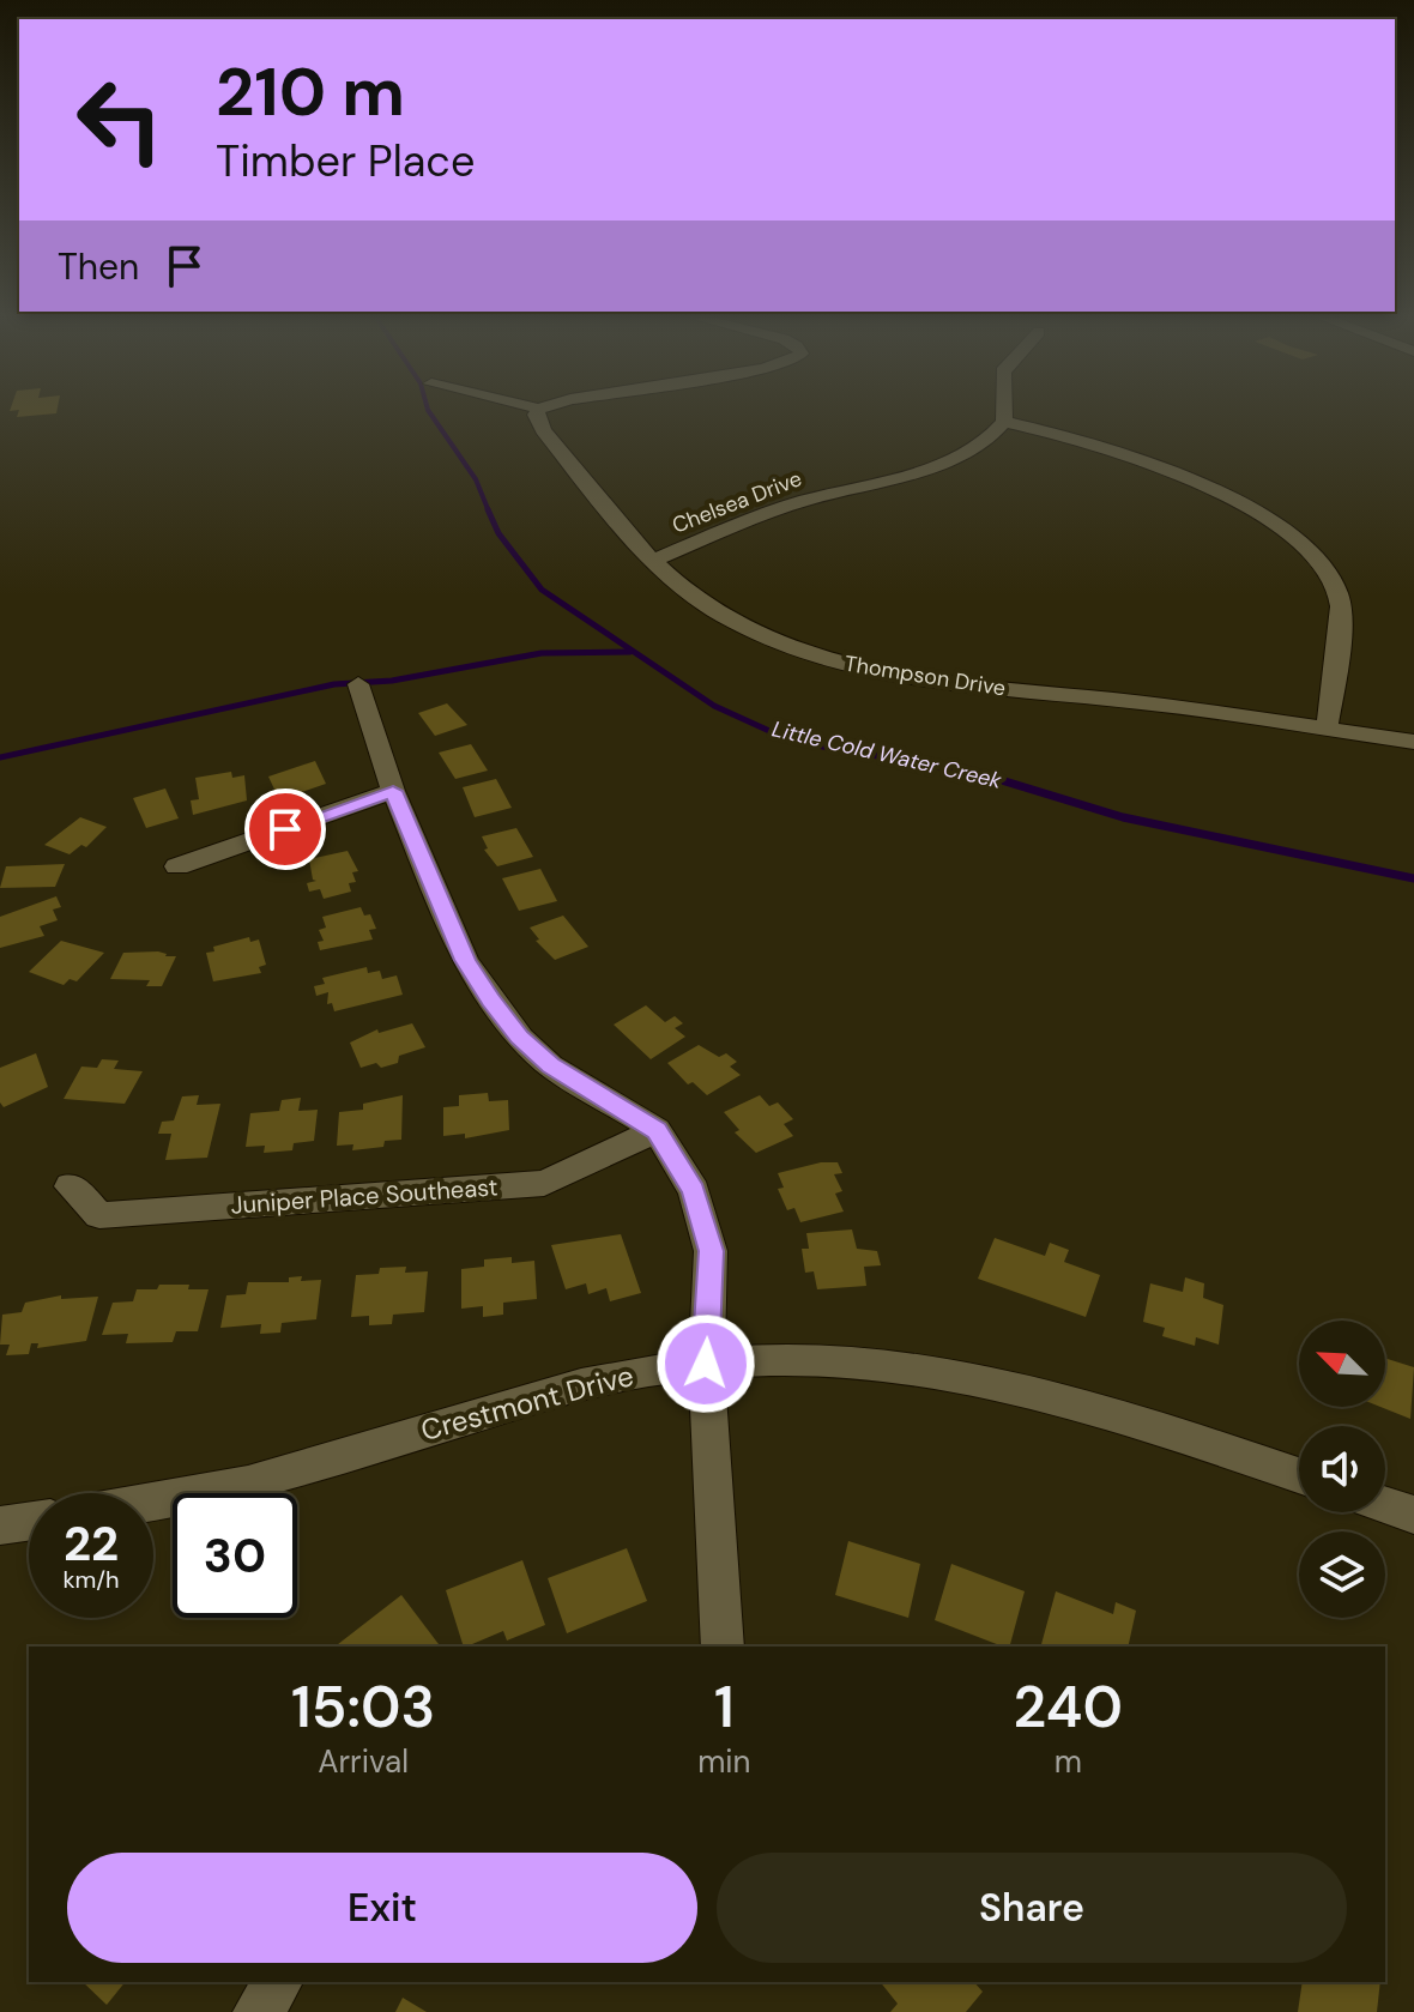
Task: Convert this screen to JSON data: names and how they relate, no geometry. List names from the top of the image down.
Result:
{
  "streets": {
    "street": [
      "Chelsea Drive",
      "Thompson Drive",
      "Juniper Place Southeast",
      "Crestmont Drive"
    ]
  },
  "crossings": [
    ["Chelsea Drive", "Thompson Drive"]
  ],
  "water": ["Little Cold Water Creek"],
  "north": "top left",
  "page": {
    "turn": ["210 m", "Timber Place"],
    "then": "Then",
    "speed": "22 km/h",
    "limit": "30",
    "eta": [
      "15:03",
      "Arrival",
      "1",
      "min",
      "240",
      "m"
    ],
    "buttons": ["Exit", "Share"]
  }
}
